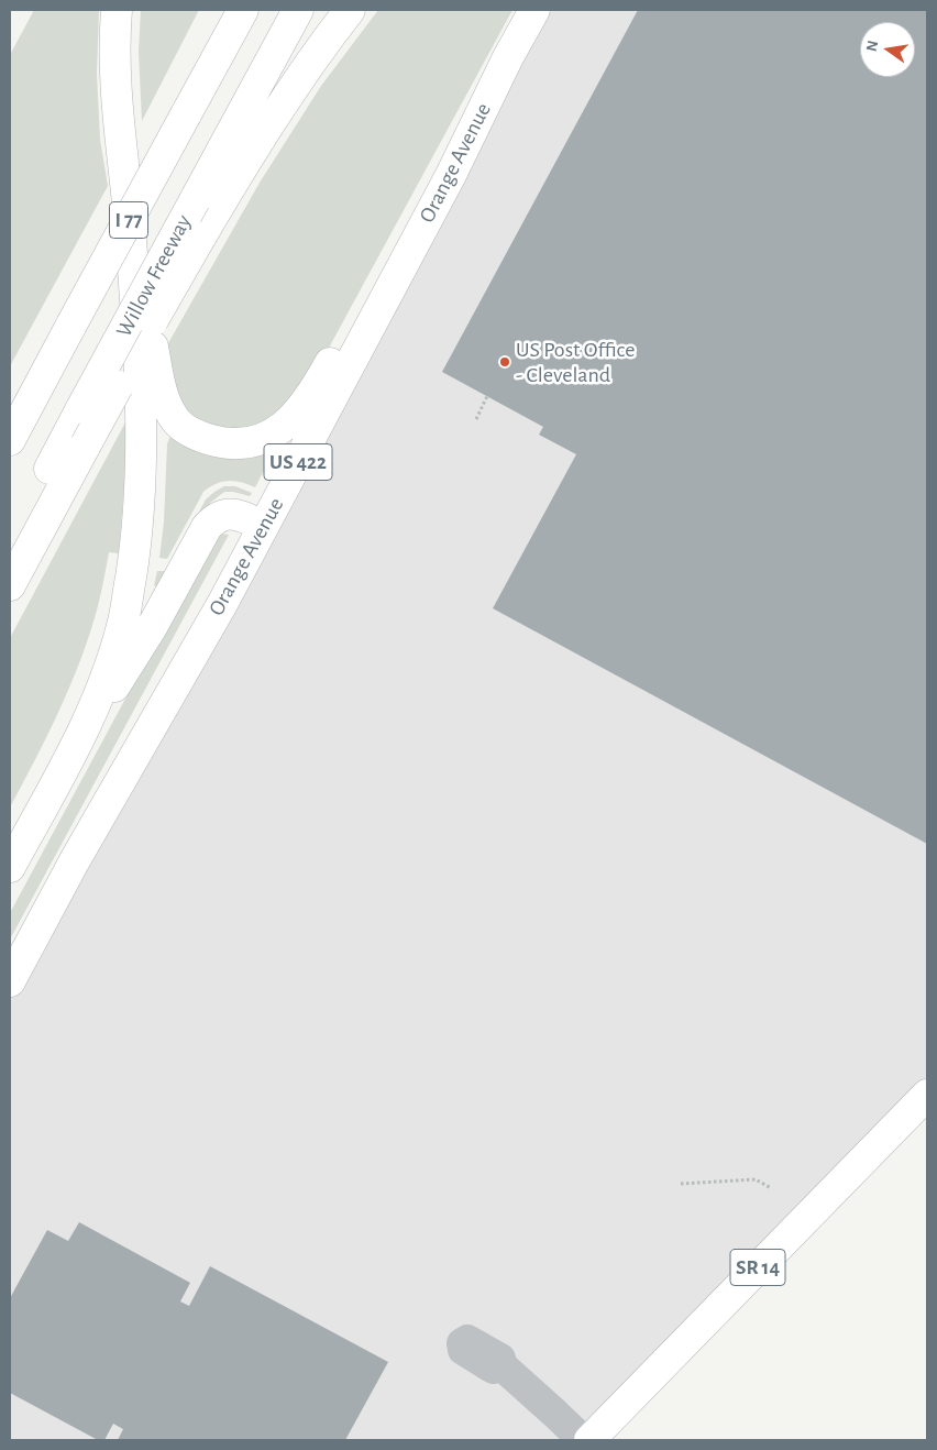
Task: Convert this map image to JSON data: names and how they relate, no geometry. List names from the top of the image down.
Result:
{
  "streets": {
    "main road": [
      "Orange Avenue",
      "I 77",
      "Willow Freeway",
      "US 422",
      "SR 14"
    ]
  },
  "places": ["US Post Office - Cleveland"],
  "north": "left"
}
